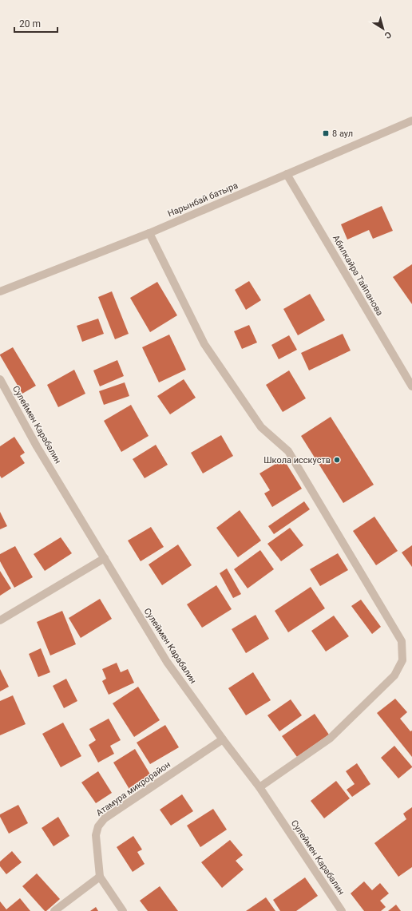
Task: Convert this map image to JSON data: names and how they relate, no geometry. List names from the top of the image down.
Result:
{
  "streets": {
    "street": [
      "Нарынбай батыра",
      "Абилкайра Тайпанова",
      "Сулеймен Карабалин",
      "Атамура микрорайон"
    ]
  },
  "crossings": [
    ["Нарынбай батыра", "Абилкайра Тайпанова"],
    ["Сулеймен Карабалин", "Атамура микрорайон"]
  ],
  "places": {
    "transit": ["8 аул"],
    "other": ["Школа исскуств"]
  },
  "scale_bar": "20 m",
  "north": "bottom right"
}
